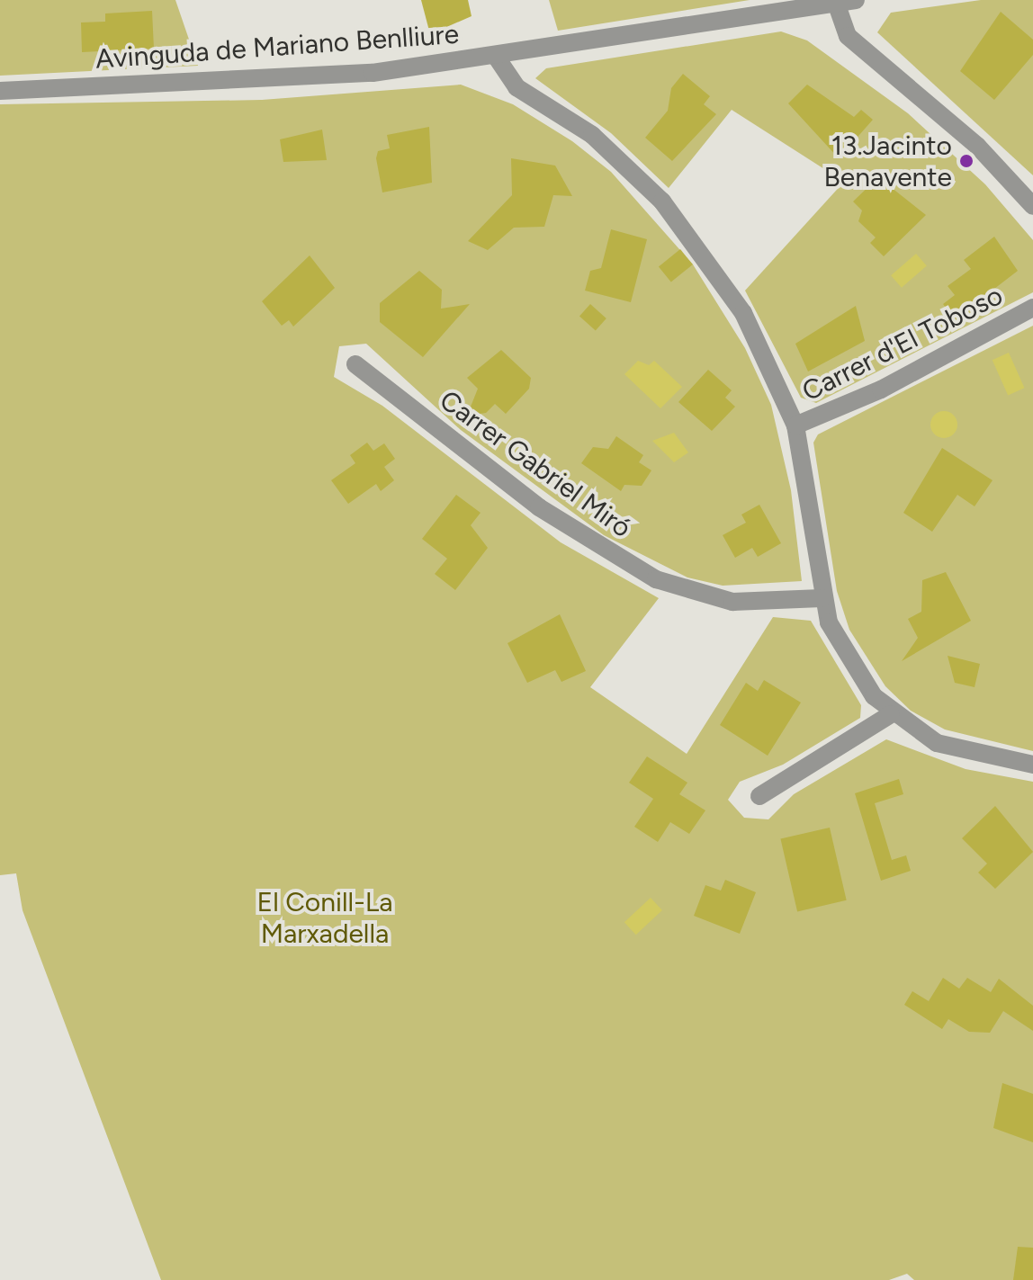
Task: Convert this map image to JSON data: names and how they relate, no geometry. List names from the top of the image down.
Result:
{
  "streets": {
    "street": ["Avinguda de Mariano Benlliure", "Carrer d'El Toboso", "Carrer Gabriel Miró"]
  },
  "parks": ["El Conill-La Marxadella"],
  "places": ["13.Jacinto Benavente"]
}
